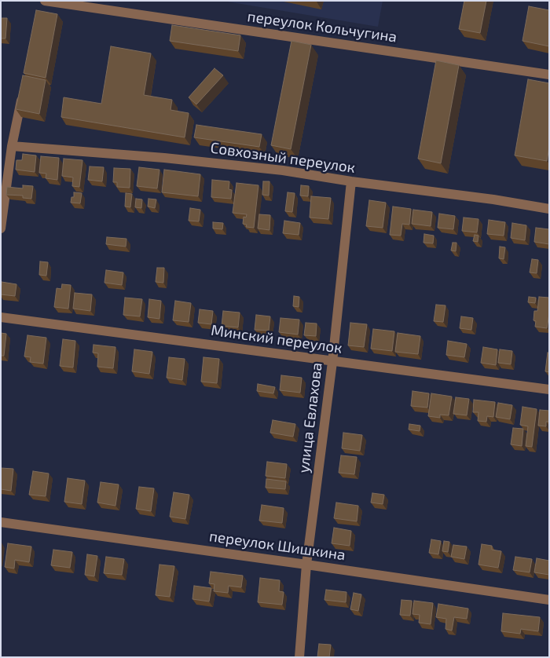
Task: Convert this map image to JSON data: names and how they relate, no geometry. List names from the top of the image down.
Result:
{
  "streets": {
    "street": [
      "переулок Кольчугина",
      "Совхозный переулок",
      "Минский переулок",
      "улица Евлахова",
      "переулок Шишкина"
    ]
  },
  "crossings": [
    ["Совхозный переулок", "улица Евлахова"],
    ["Минский переулок", "улица Евлахова"],
    ["улица Евлахова", "переулок Шишкина"]
  ]
}
